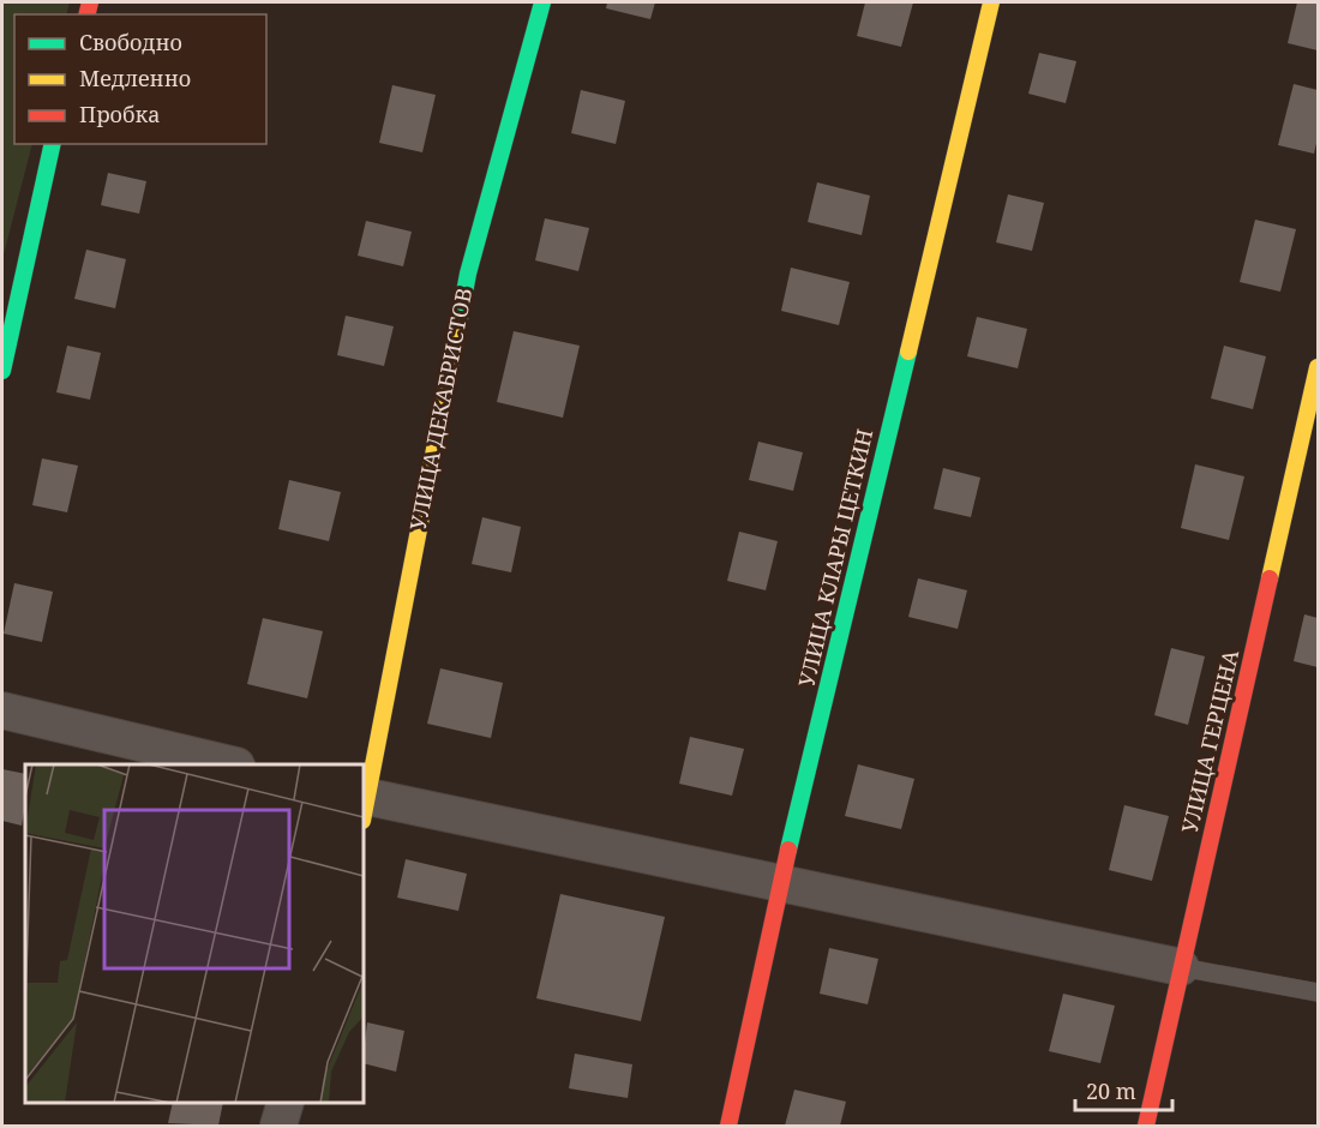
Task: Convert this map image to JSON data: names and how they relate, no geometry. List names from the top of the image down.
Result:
{
  "streets": {
    "street": ["УЛИЦА ДЕКАБРИСТОВ", "УЛИЦА КЛАРЫ ЦЕТКИН", "УЛИЦА ГЕРЦЕНА"]
  },
  "legend": ["Свободно", "Медленно", "Пробка"],
  "scale_bar": "20 m"
}
